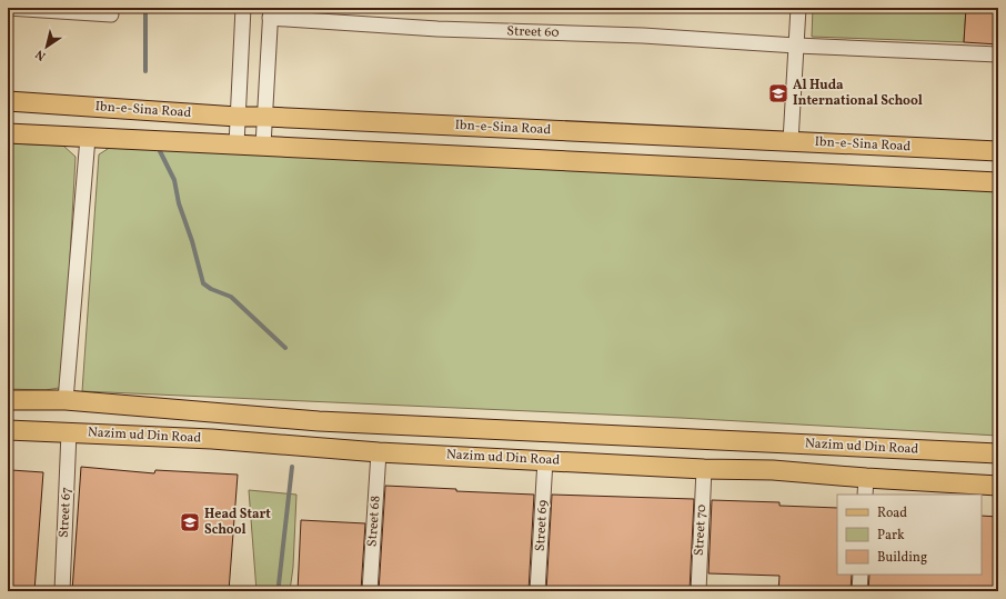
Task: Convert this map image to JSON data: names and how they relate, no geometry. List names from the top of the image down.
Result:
{
  "streets": {
    "main road": ["Ibn-e-Sina Road", "Nazim ud Din Road"],
    "street": [
      "Street 60",
      "Street 67",
      "Street 68",
      "Street 69",
      "Street 70"
    ]
  },
  "crossings": [
    ["Nazim ud Din Road", "Street 67"],
    ["Nazim ud Din Road", "Street 68"],
    ["Nazim ud Din Road", "Street 69"],
    ["Nazim ud Din Road", "Street 70"]
  ],
  "places": {
    "school or university": ["Al Huda International School", "Head Start School"]
  },
  "legend": ["Road", "Park", "Building"],
  "north": "bottom left"
}
